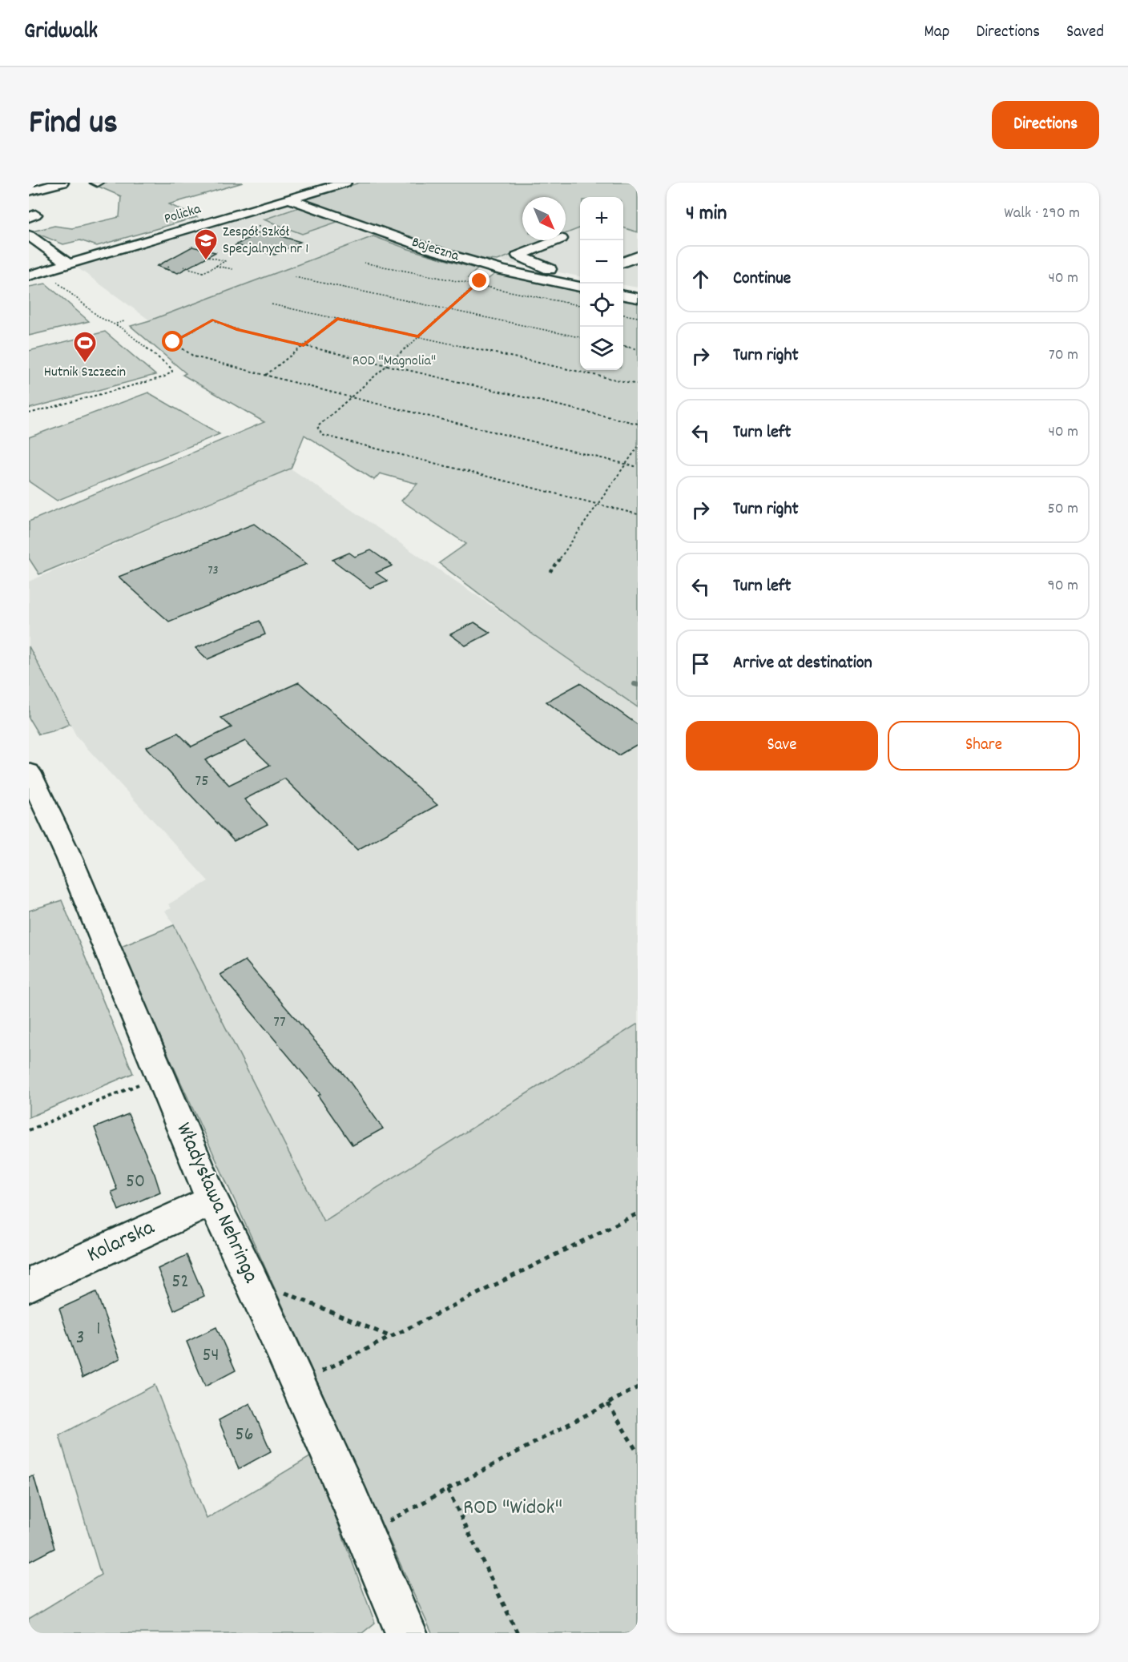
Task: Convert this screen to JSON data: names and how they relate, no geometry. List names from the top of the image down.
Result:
{
  "streets": {
    "street": [
      "Policka",
      "Bajeczna",
      "Władysława Nehringa",
      "Kolarska"
    ]
  },
  "crossings": [
    ["Policka", "Bajeczna"],
    ["Władysława Nehringa", "Kolarska"]
  ],
  "parks": ["ROD \"Magnolia\"", "ROD \"Widok\""],
  "places": {
    "school or university": ["Zespół Szkół Specjalnych nr 1"],
    "sports": ["Hutnik Szczecin"]
  },
  "house_numbers": [
    "73",
    "75",
    "77",
    "50",
    "52",
    "1",
    "3",
    "54",
    "56"
  ],
  "north": "bottom right",
  "page": {
    "header": "Gridwalk",
    "nav": ["Map", "Directions", "Saved"],
    "title": "Find us",
    "buttons": [
      "Directions",
      ["Save", "Share"]
    ],
    "heading": ["4 min", "Walk · 290 m"],
    "map_buttons": ["+", "−"],
    "list": [
      ["Continue", "40 m"],
      ["Turn right", "70 m"],
      ["Turn left", "40 m"],
      ["Turn right", "50 m"],
      ["Turn left", "90 m"],
      "Arrive at destination"
    ]
  }
}
